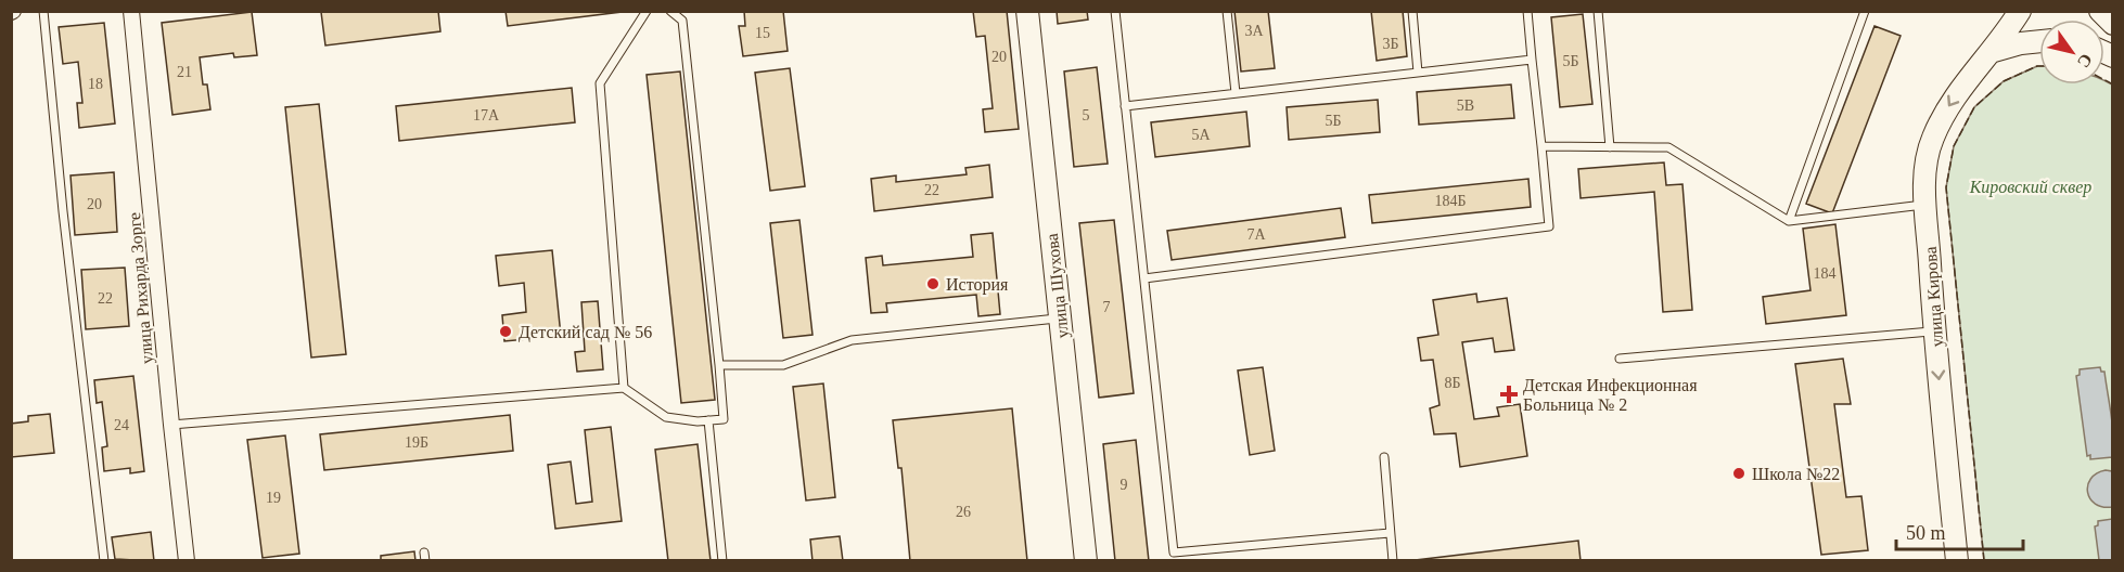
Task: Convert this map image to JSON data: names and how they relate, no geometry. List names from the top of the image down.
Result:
{
  "streets": {
    "main road": ["улица Шухова", "улица Кирова"],
    "street": ["улица Рихарда Зорге"]
  },
  "one_way": ["улица Кирова"],
  "parks": ["Кировский сквер"],
  "places": {
    "other": ["История", "Детский сад № 56", "Школа №22"],
    "health": ["Детская Инфекционная Больница № 2"]
  },
  "house_numbers": [
    "3А",
    "15",
    "3Б",
    "20",
    "5Б",
    "21",
    "18",
    "5В",
    "17А",
    "5",
    "5Б",
    "5А",
    "22",
    "184Б",
    "20",
    "7А",
    "184",
    "22",
    "7",
    "8Б",
    "24",
    "19Б",
    "9",
    "19",
    "26"
  ],
  "scale_bar": "50 m",
  "north": "bottom right"
}
